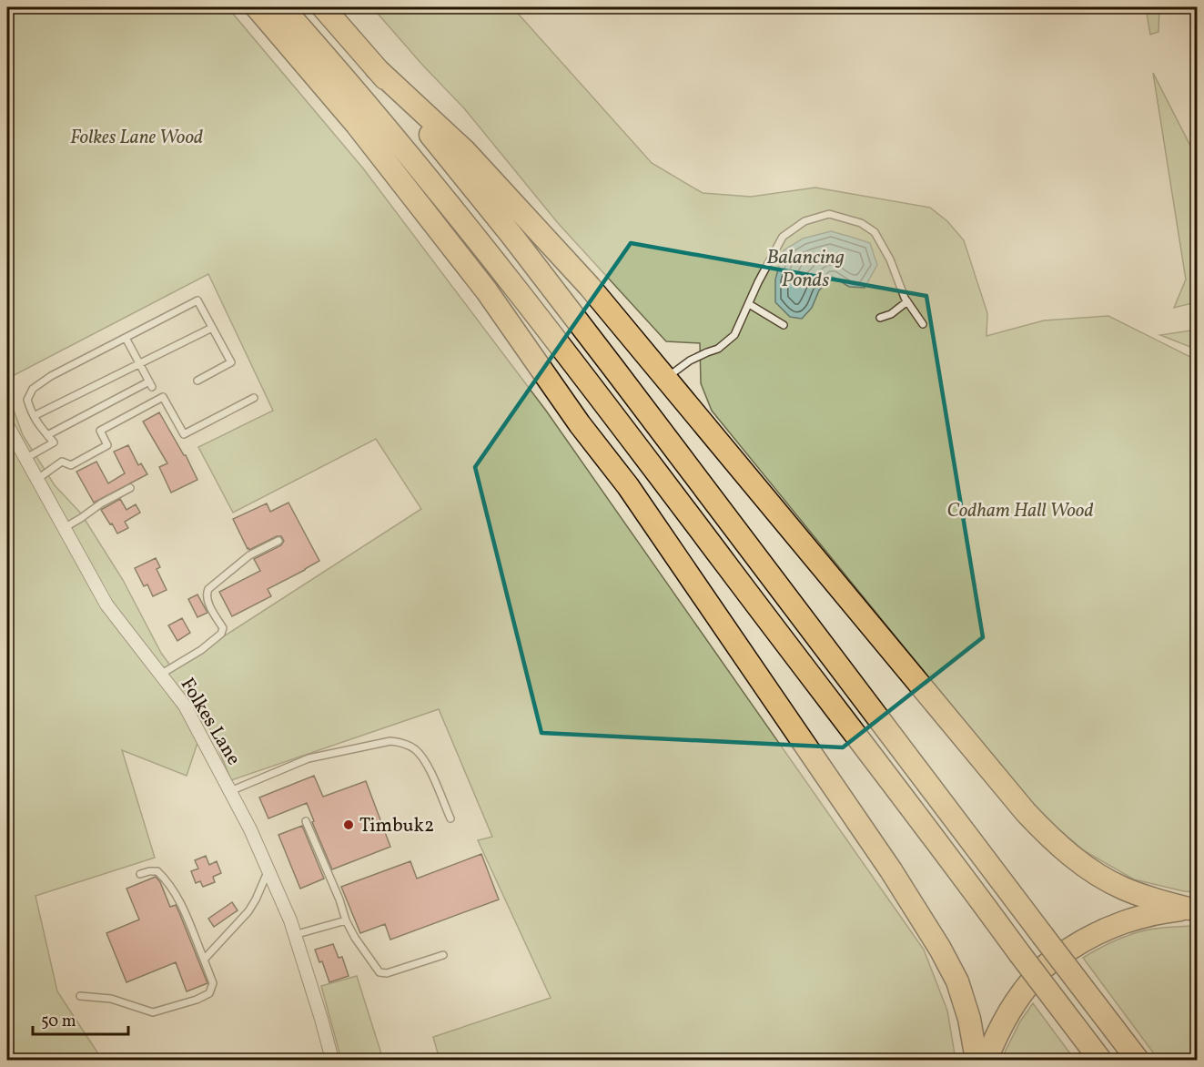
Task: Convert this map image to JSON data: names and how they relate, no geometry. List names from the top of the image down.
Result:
{
  "streets": {
    "street": ["Folkes Lane"]
  },
  "water": ["Balancing Ponds"],
  "parks": ["Folkes Lane Wood", "Codham Hall Wood"],
  "places": ["Timbuk2"],
  "scale_bar": "50 m"
}
